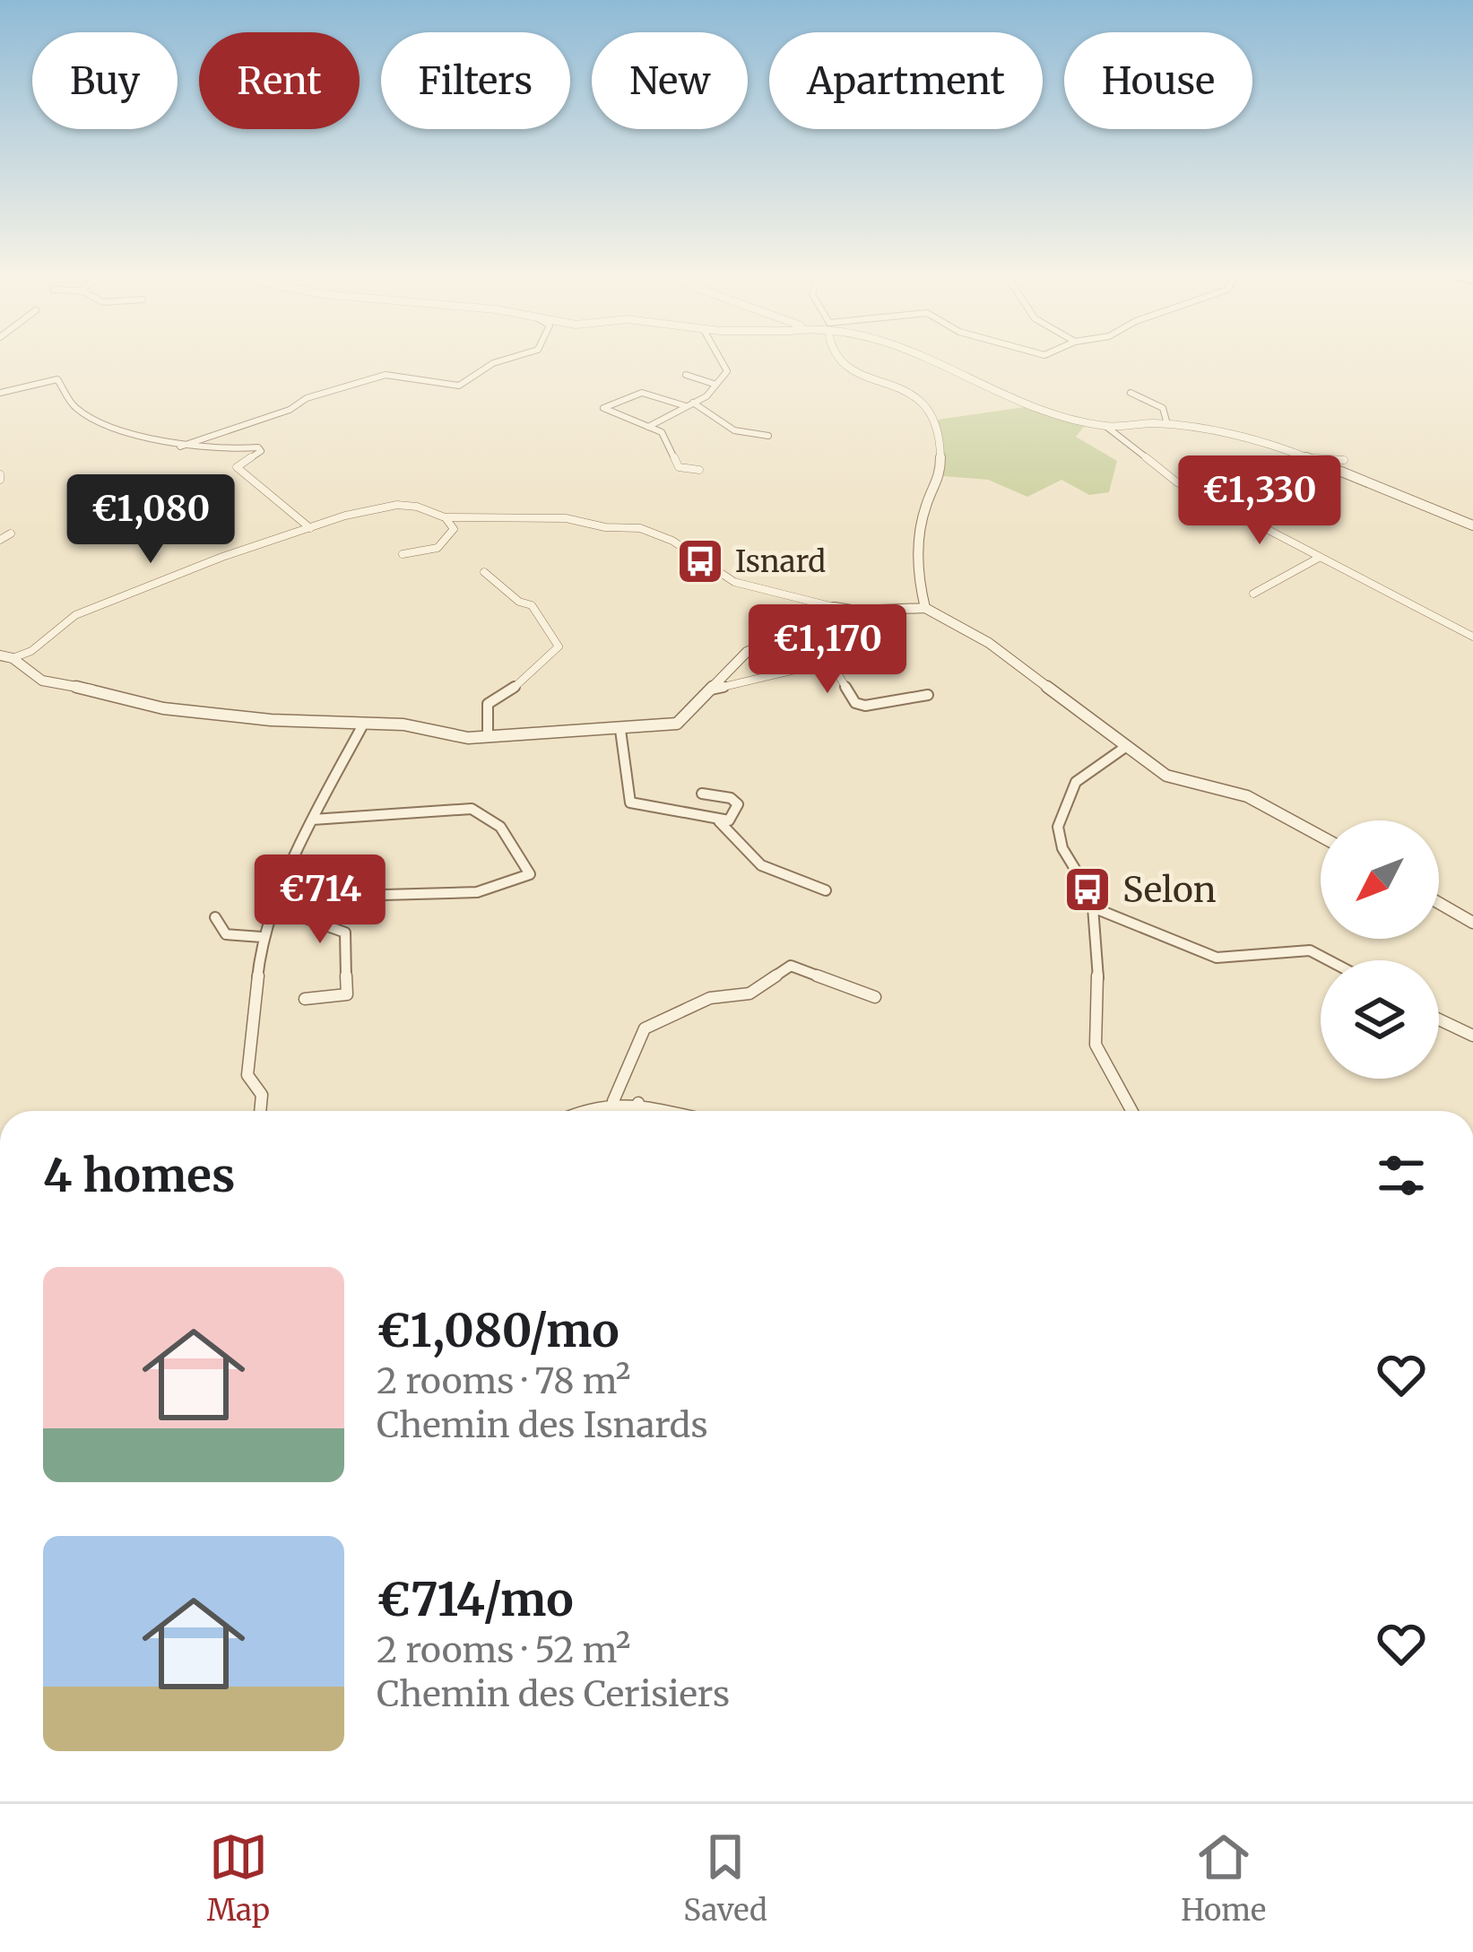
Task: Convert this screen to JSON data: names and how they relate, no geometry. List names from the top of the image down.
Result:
{
  "places": {
    "bus stop": ["Isnard", "Selon"]
  },
  "north": "bottom left",
  "page": {
    "chip": [
      "Buy",
      "Rent",
      "Filters",
      "New",
      "Apartment",
      "House"
    ],
    "price": [
      "€1,330",
      "€1,080",
      "€1,170",
      "€714"
    ],
    "heading": "4 homes",
    "list": [
      {
        "name": "€1,080/mo",
        "note": "2 rooms · 78 m² · Chemin des Isnards"
      },
      {
        "name": "€714/mo",
        "note": "2 rooms · 52 m² · Chemin des Cerisiers"
      }
    ],
    "tabs": ["Map", "Saved", "Home"]
  }
}
